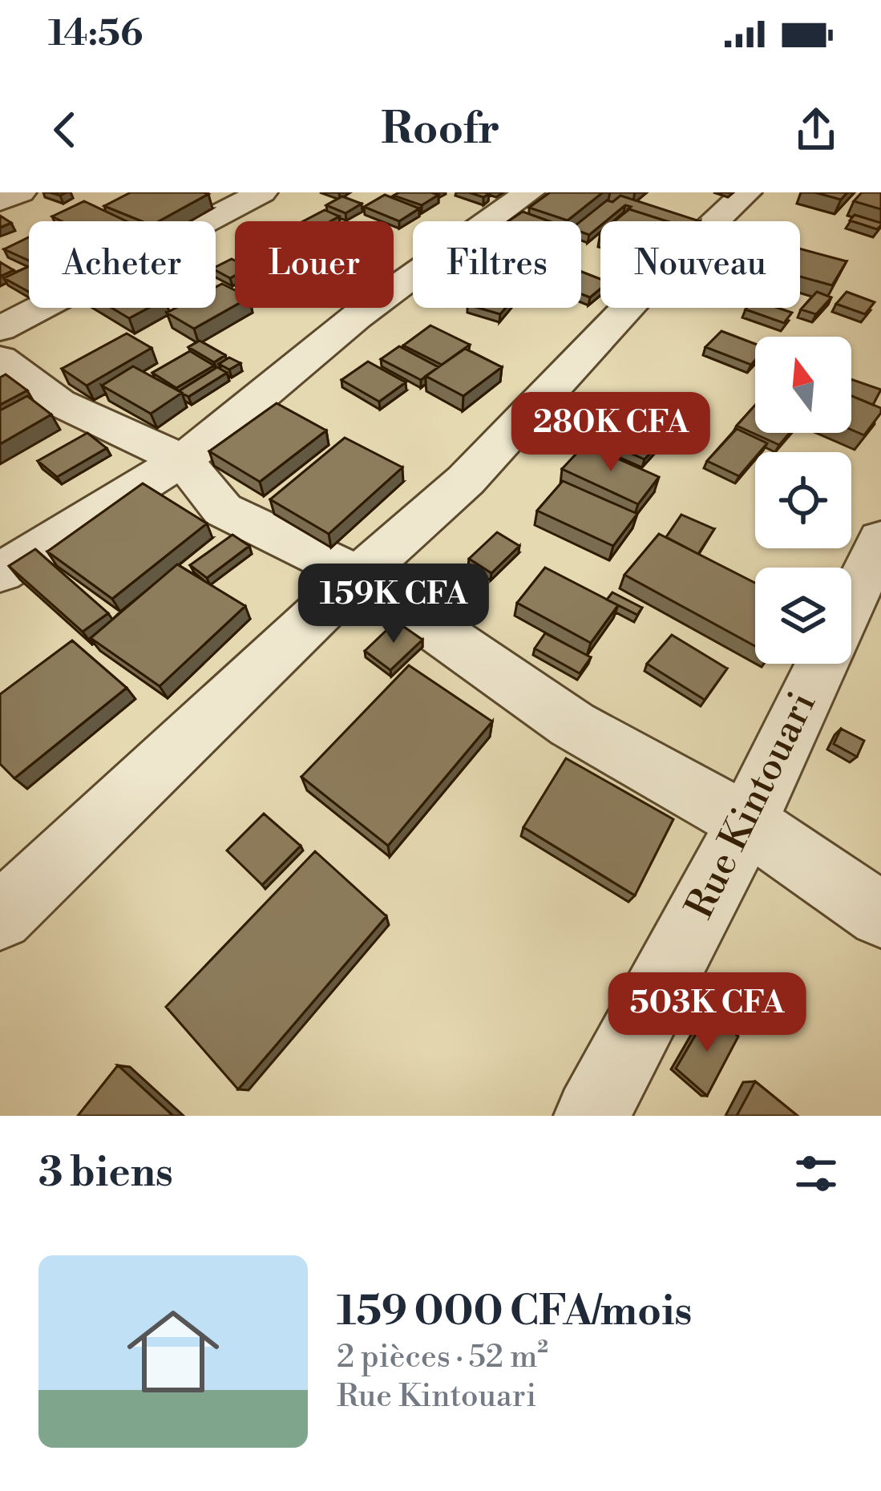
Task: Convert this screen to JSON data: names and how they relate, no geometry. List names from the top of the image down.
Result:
{
  "streets": {
    "street": ["Rue Kintouari"]
  },
  "north": "top",
  "page": {
    "status": "14:56",
    "header": "Roofr",
    "chip": [
      "Acheter",
      "Louer",
      "Filtres",
      "Nouveau"
    ],
    "price": ["280K CFA", "159K CFA", "503K CFA"],
    "heading": "3 biens",
    "list": [
      {
        "name": "159 000 CFA/mois",
        "note": "2 pièces · 52 m² · Rue Kintouari"
      }
    ]
  }
}
